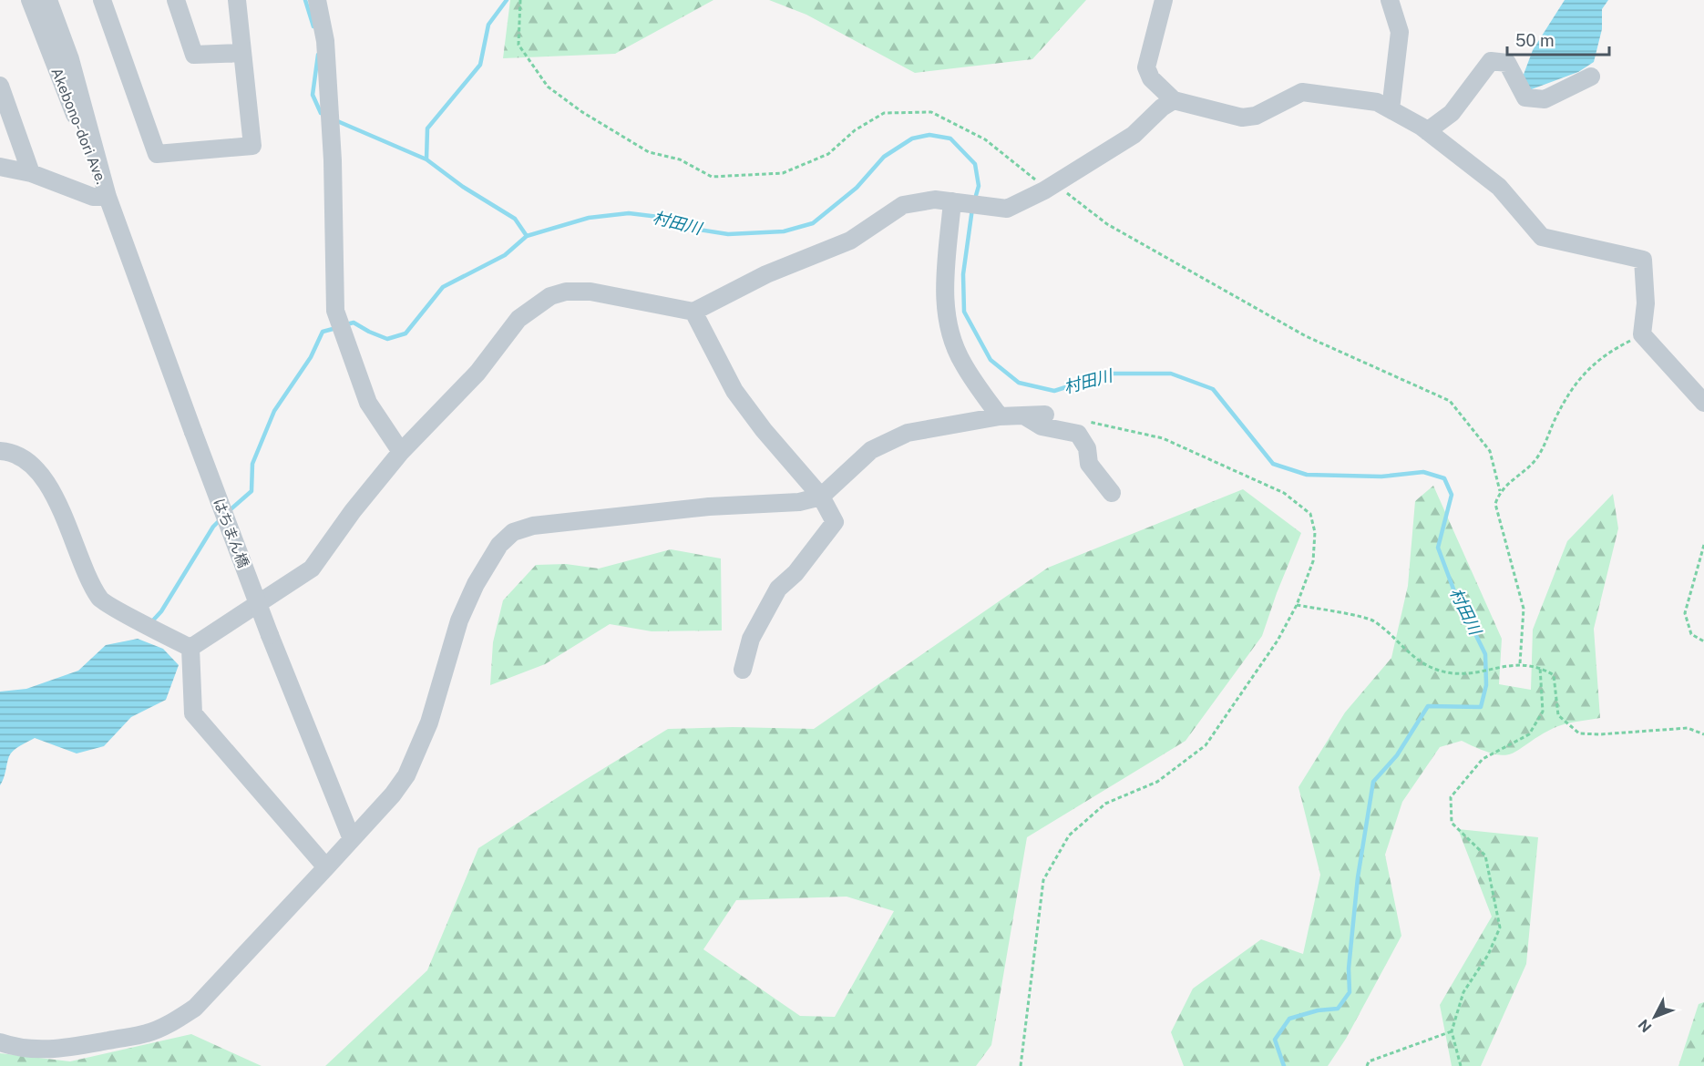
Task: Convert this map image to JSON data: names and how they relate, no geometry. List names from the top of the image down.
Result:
{
  "streets": {
    "street": ["Akebono-dori Ave.", "はちまん橋"]
  },
  "crossings": [
    ["Akebono-dori Ave.", "はちまん橋"]
  ],
  "water": ["村田川"],
  "scale_bar": "50 m",
  "north": "bottom left"
}
